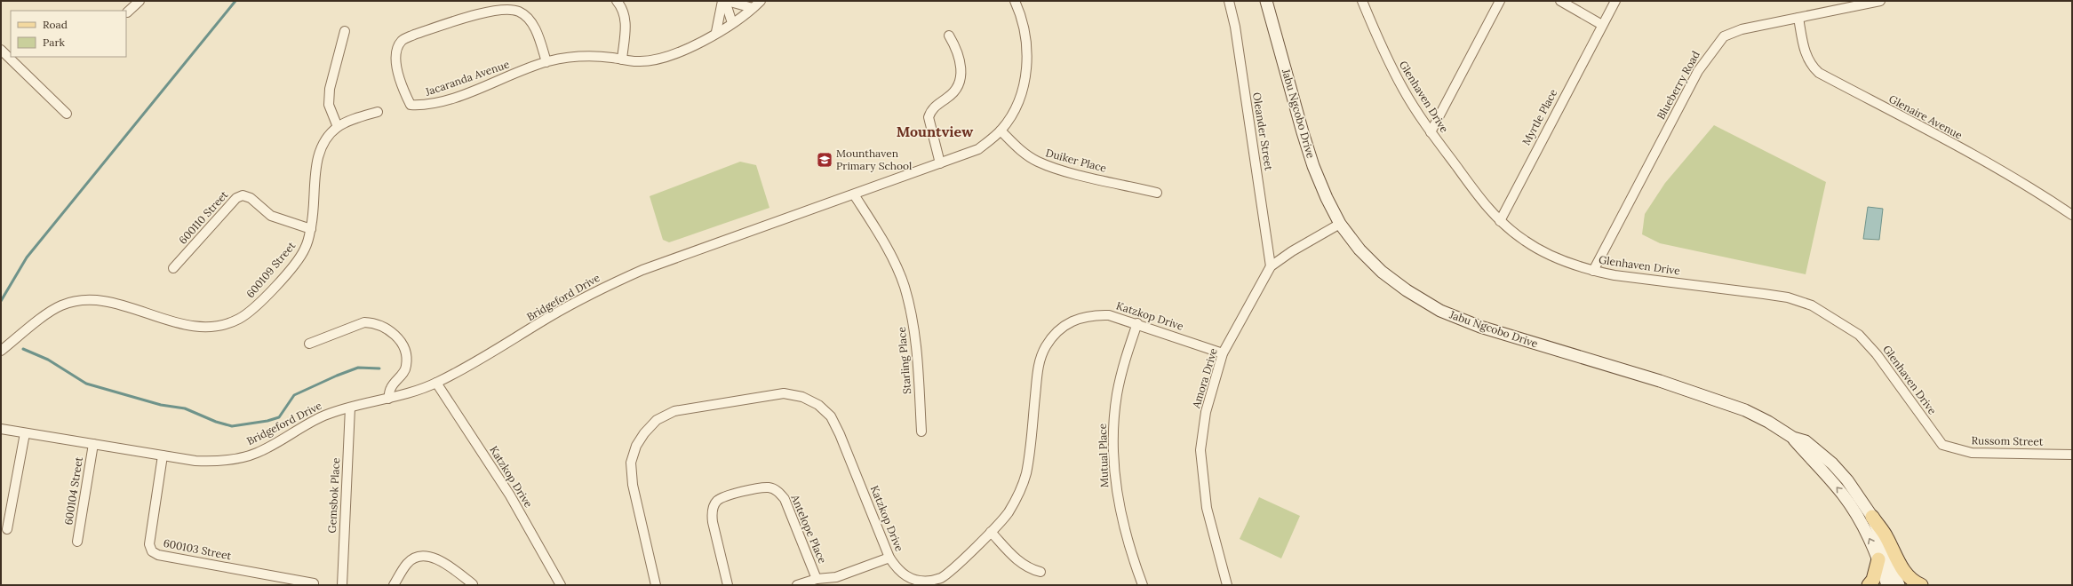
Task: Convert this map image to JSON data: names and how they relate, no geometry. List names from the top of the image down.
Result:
{
  "streets": {
    "main road": ["Jabu Ngcobo Drive"],
    "street": [
      "Jacaranda Avenue",
      "Blueberry Road",
      "Glenhaven Drive",
      "Myrtle Place",
      "Glenaire Avenue",
      "Oleander Street",
      "Duiker Place",
      "600110 Street",
      "600109 Street",
      "Bridgeford Drive",
      "Katzkop Drive",
      "Starling Place",
      "Amora Drive",
      "Russom Street",
      "Mutual Place",
      "600104 Street",
      "Gemsbok Place",
      "Antelope Place",
      "600103 Street"
    ]
  },
  "crossings": [
    ["Blueberry Road", "Glenhaven Drive"],
    ["Blueberry Road", "Glenaire Avenue"],
    ["Glenhaven Drive", "Myrtle Place"],
    ["Glenhaven Drive", "Russom Street"],
    ["Jabu Ngcobo Drive", "Amora Drive"],
    ["Oleander Street", "Amora Drive"],
    ["Duiker Place", "Bridgeford Drive"],
    ["600110 Street", "600109 Street"],
    ["Bridgeford Drive", "Katzkop Drive"],
    ["Bridgeford Drive", "Starling Place"],
    ["Bridgeford Drive", "600104 Street"],
    ["Bridgeford Drive", "Gemsbok Place"],
    ["Bridgeford Drive", "600103 Street"],
    ["Katzkop Drive", "Amora Drive"],
    ["Katzkop Drive", "Mutual Place"],
    ["Katzkop Drive", "Antelope Place"]
  ],
  "districts": ["Mountview"],
  "places": {
    "school or university": ["Mounthaven Primary School"]
  },
  "legend": ["Road", "Park"]
}
